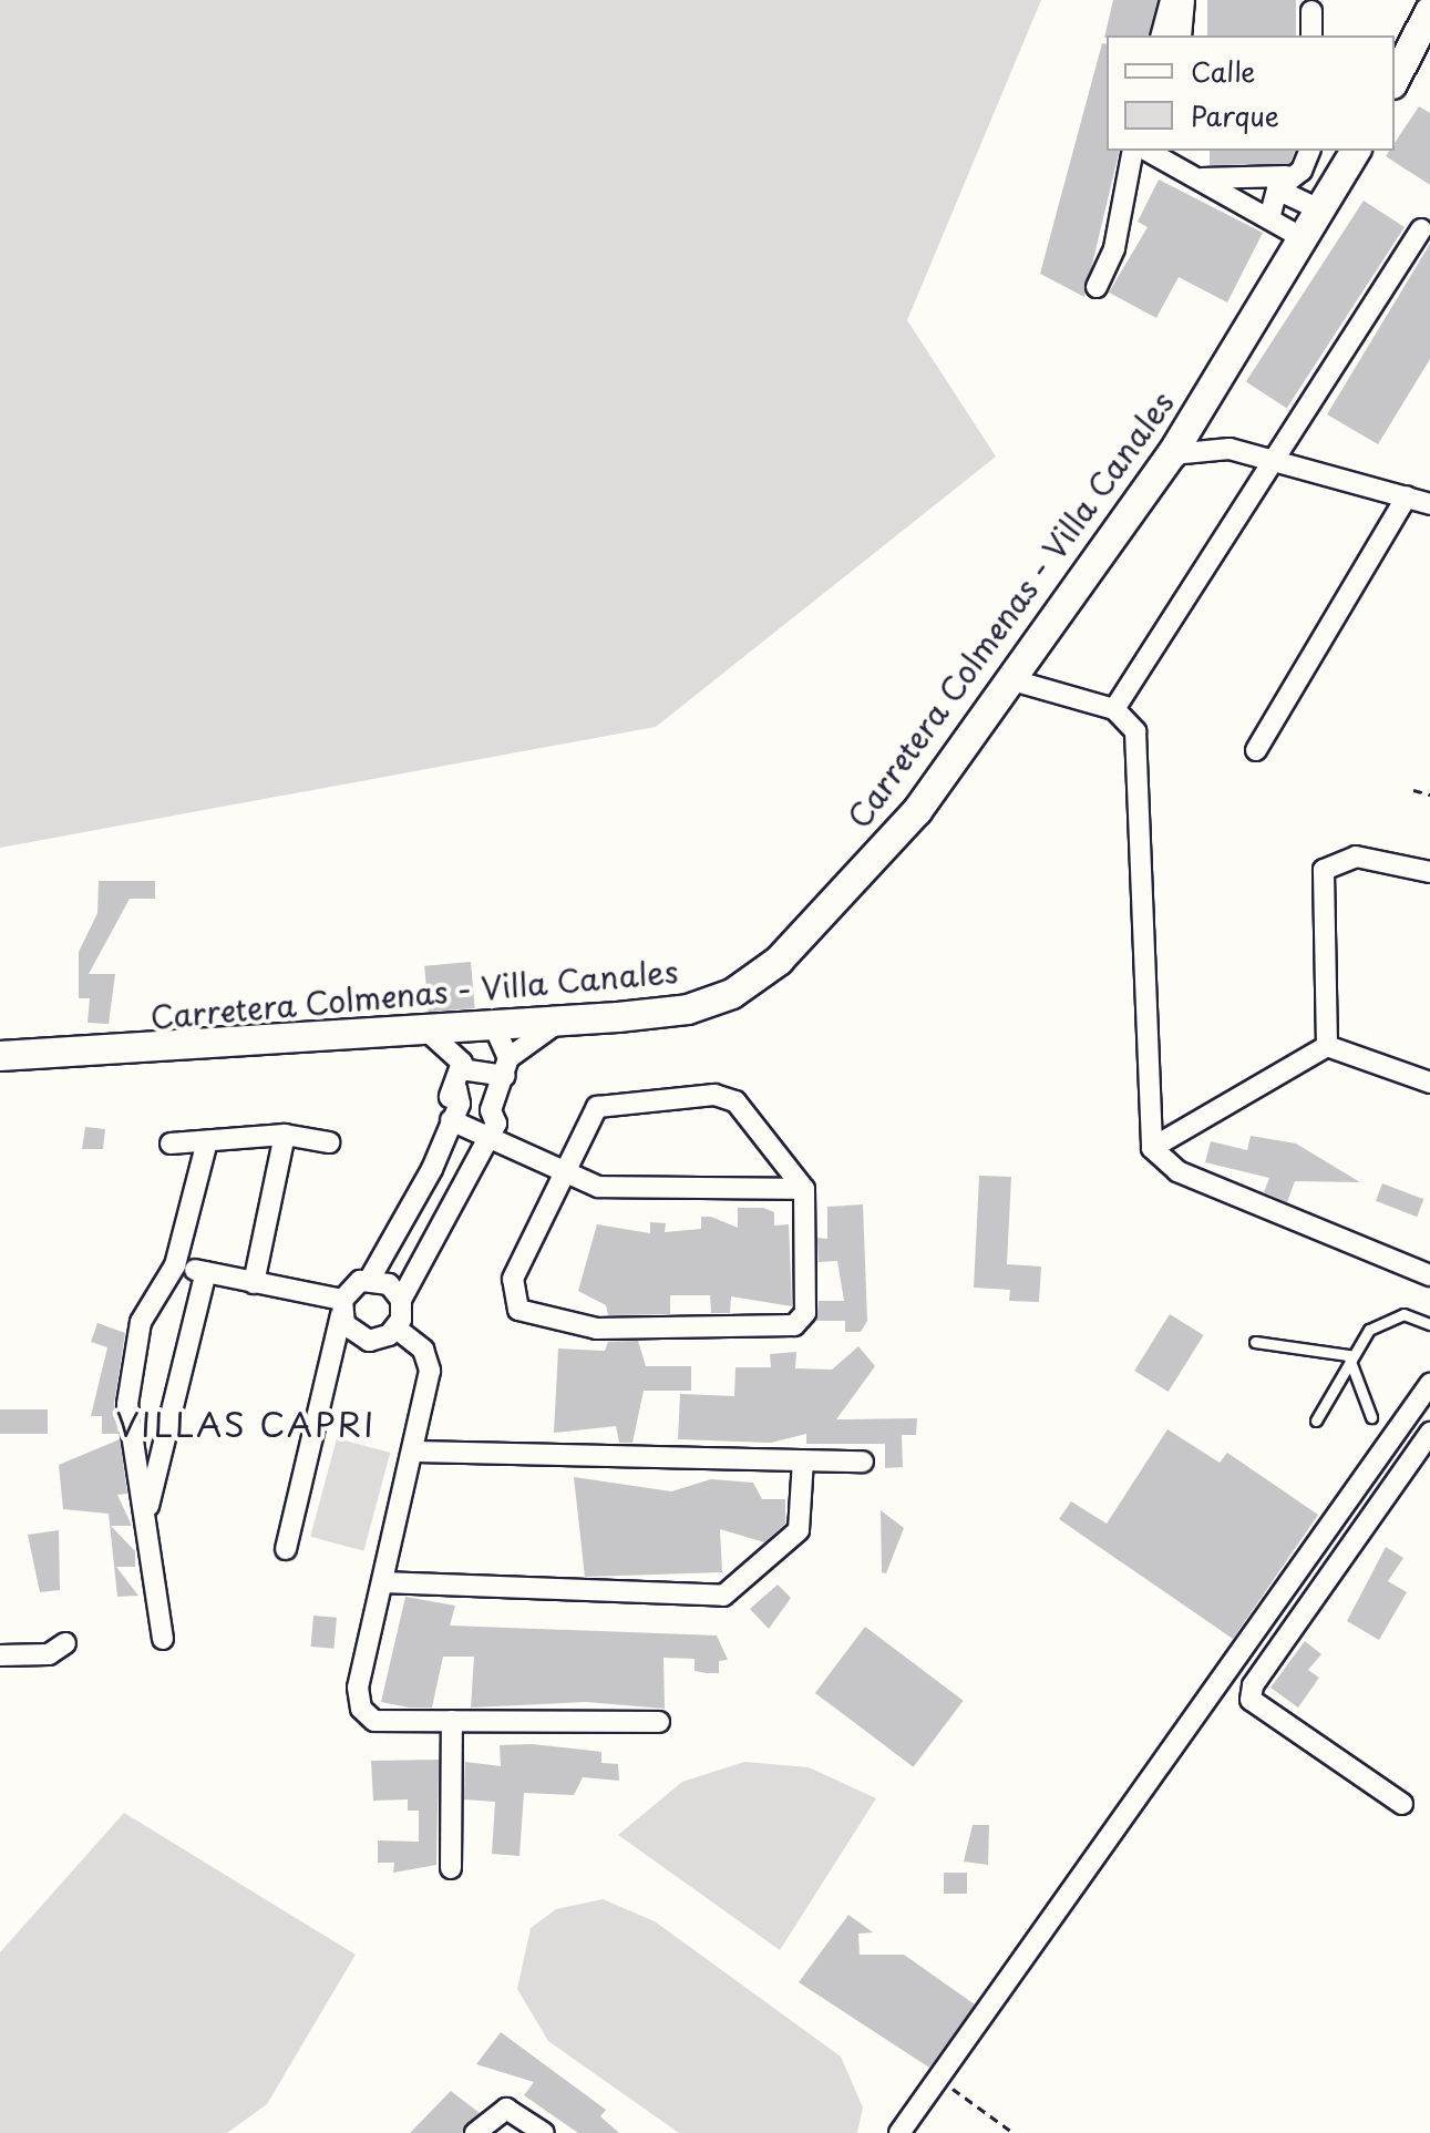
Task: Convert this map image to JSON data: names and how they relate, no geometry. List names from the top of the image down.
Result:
{
  "streets": {
    "street": ["Carretera Colmenas - Villa Canales"]
  },
  "districts": ["VILLAS CAPRI"],
  "legend": ["Calle", "Parque"]
}
